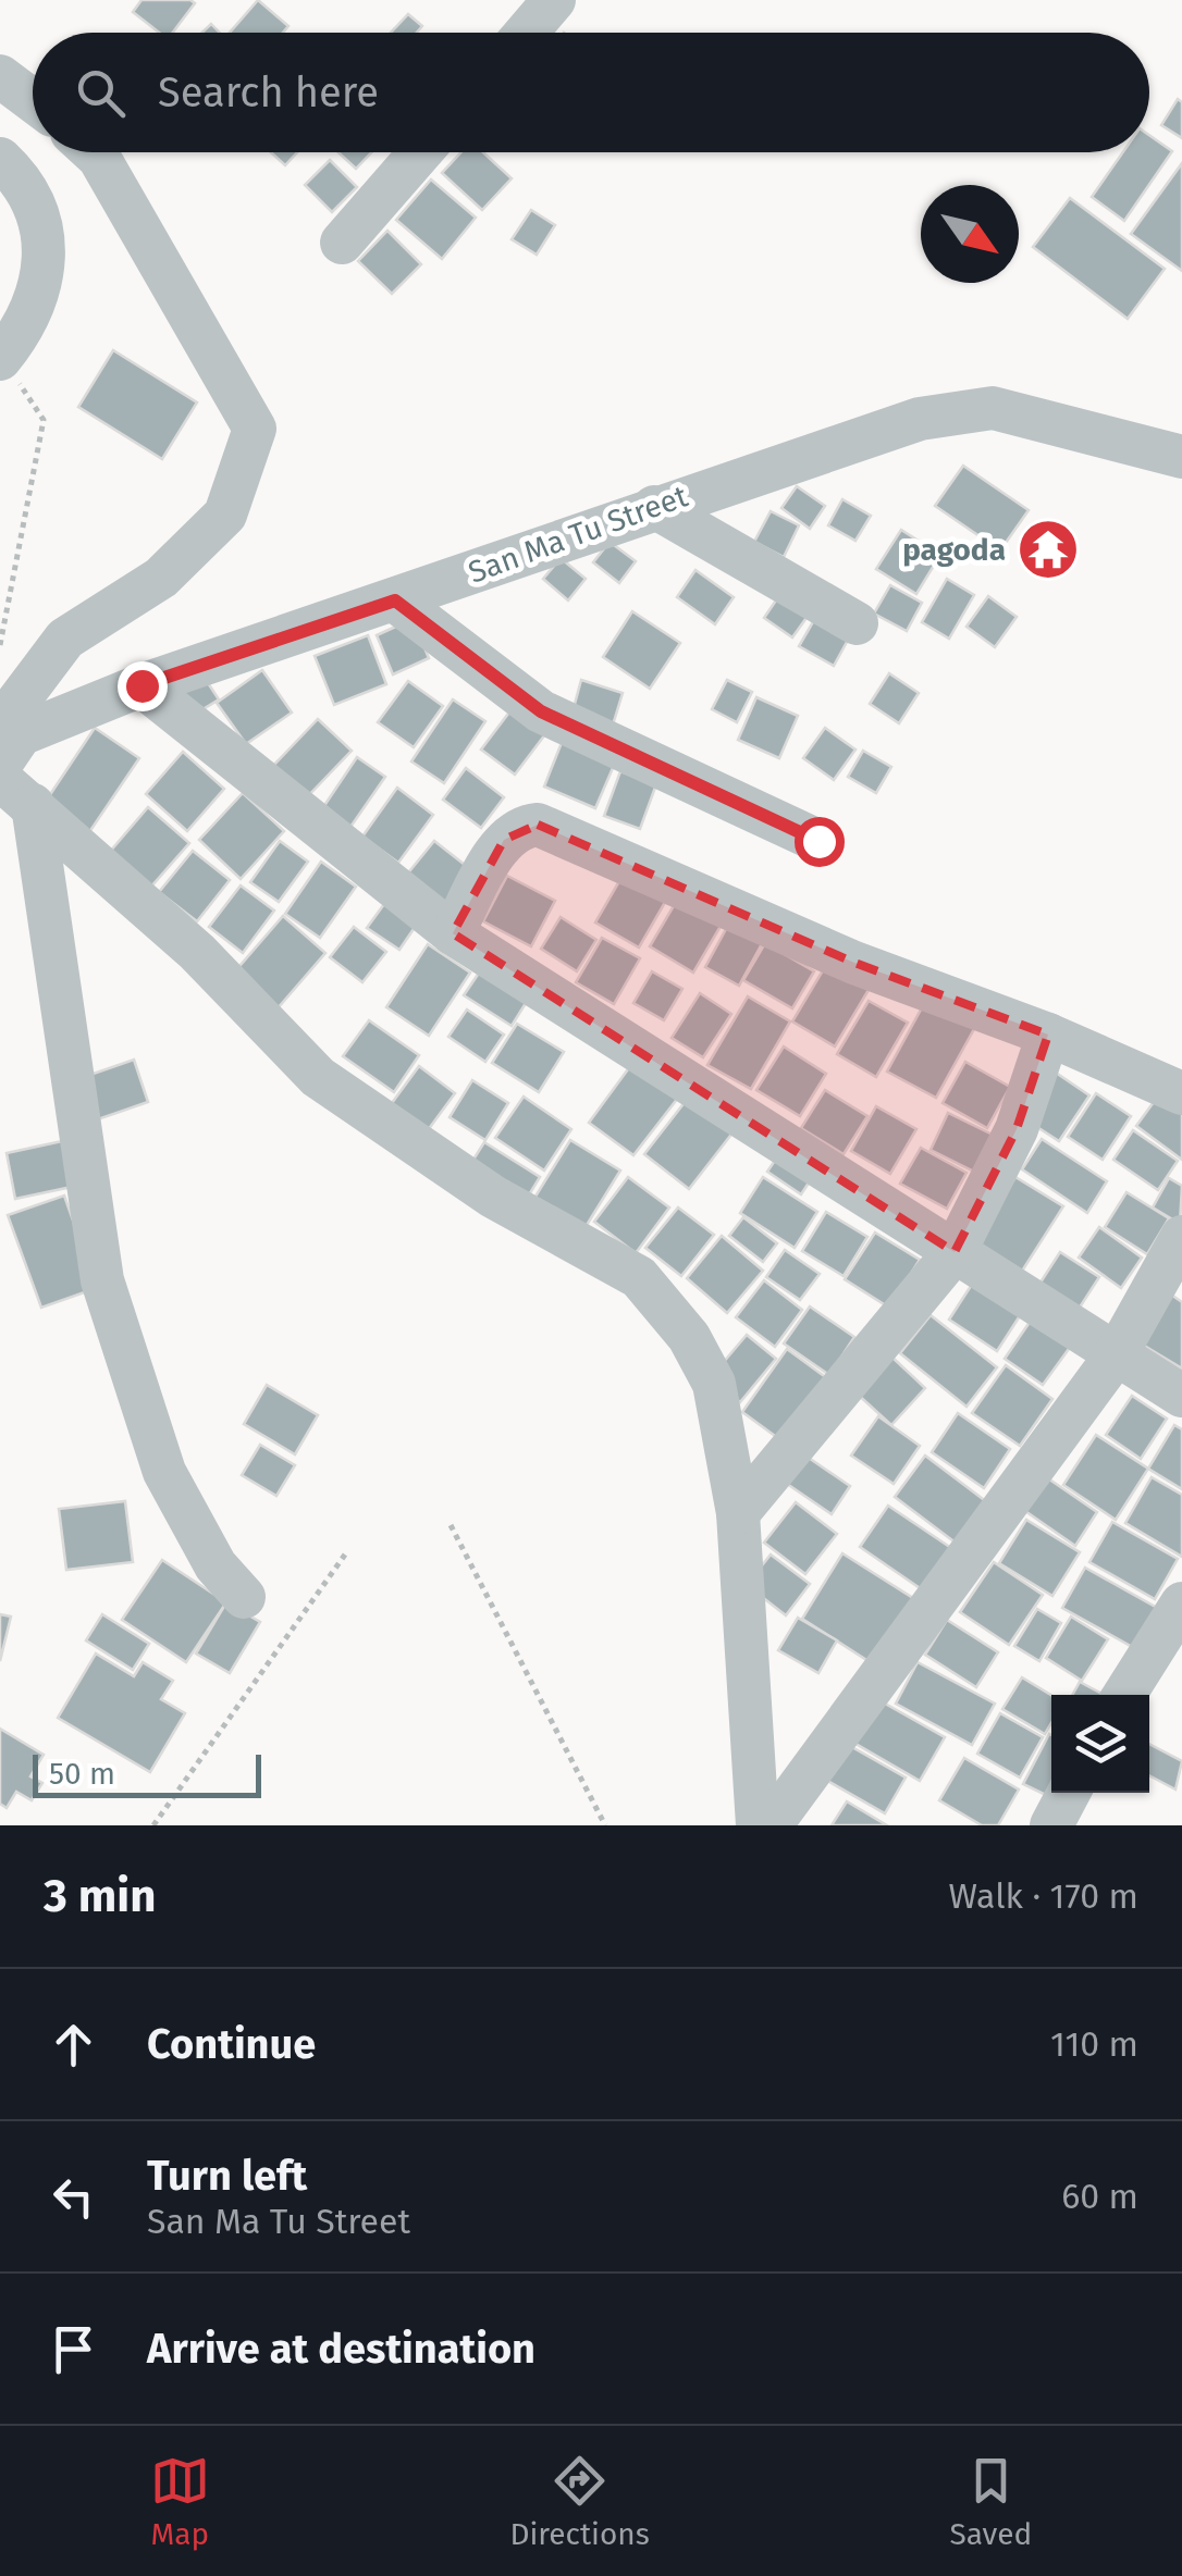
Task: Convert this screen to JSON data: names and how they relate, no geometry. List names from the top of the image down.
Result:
{
  "streets": {
    "street": ["San Ma Tu Street"]
  },
  "places": {
    "temple": ["pagoda"]
  },
  "scale_bar": "50 m",
  "north": "bottom right",
  "page": {
    "search": "Search here",
    "scale": "50 m",
    "heading": ["3 min", "Walk · 170 m"],
    "list": [
      ["Continue", "110 m"],
      ["Turn left", "San Ma Tu Street", "60 m"],
      "Arrive at destination"
    ],
    "nav": ["Map", "Directions", "Saved"]
  }
}
